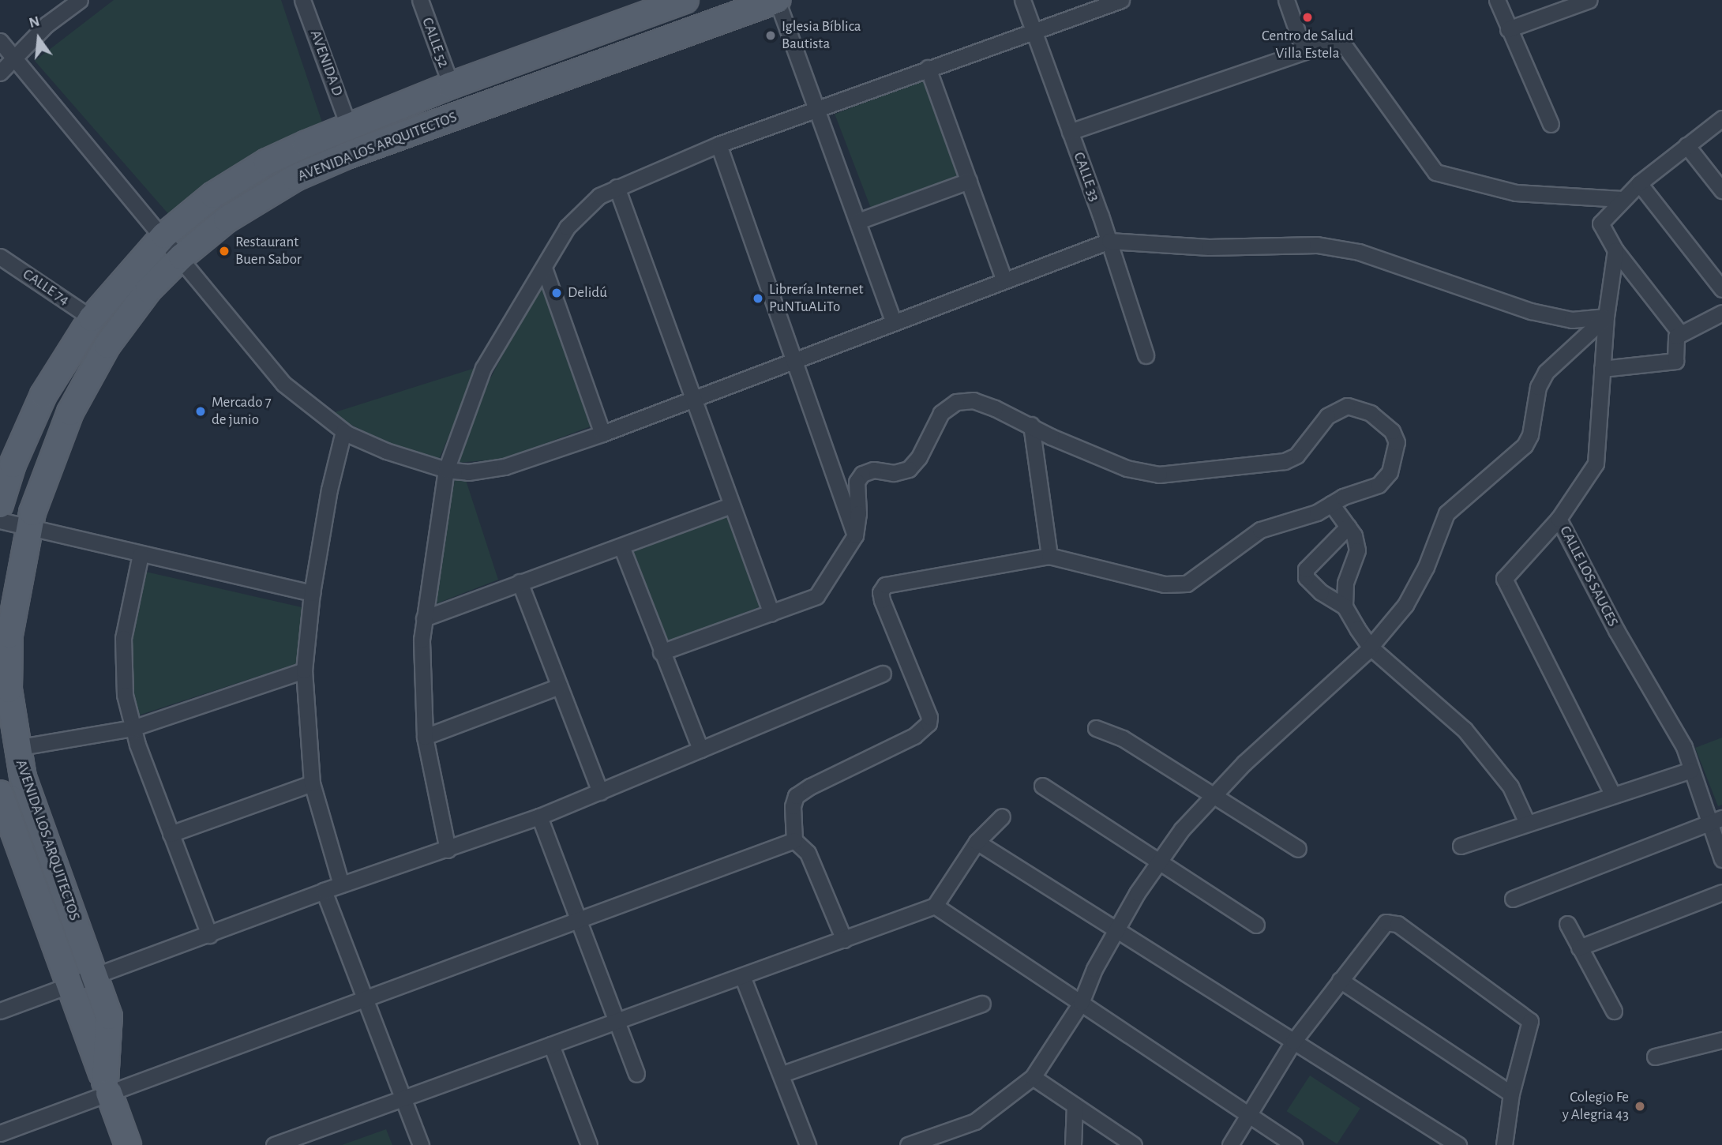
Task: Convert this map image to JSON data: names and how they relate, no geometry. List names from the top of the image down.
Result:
{
  "streets": {
    "main road": ["AVENIDA LOS ARQUITECTOS"],
    "street": [
      "CALLE 52",
      "AVENIDA D",
      "CALLE 33",
      "CALLE 74",
      "CALLE LOS SAUCES"
    ]
  },
  "crossings": [
    ["CALLE 52", "AVENIDA LOS ARQUITECTOS"],
    ["AVENIDA D", "AVENIDA LOS ARQUITECTOS"],
    ["AVENIDA LOS ARQUITECTOS", "CALLE 74"]
  ],
  "places": [
    "Centro de Salud Villa Estela",
    "Iglesia Bíblica Bautista",
    "Restaurant Buen Sabor",
    "Delidú",
    "Librería Internet PuNTuALiTo",
    "Mercado 7 de junio",
    "Colegio Fe y Alegria 43"
  ],
  "north": "top"
}
